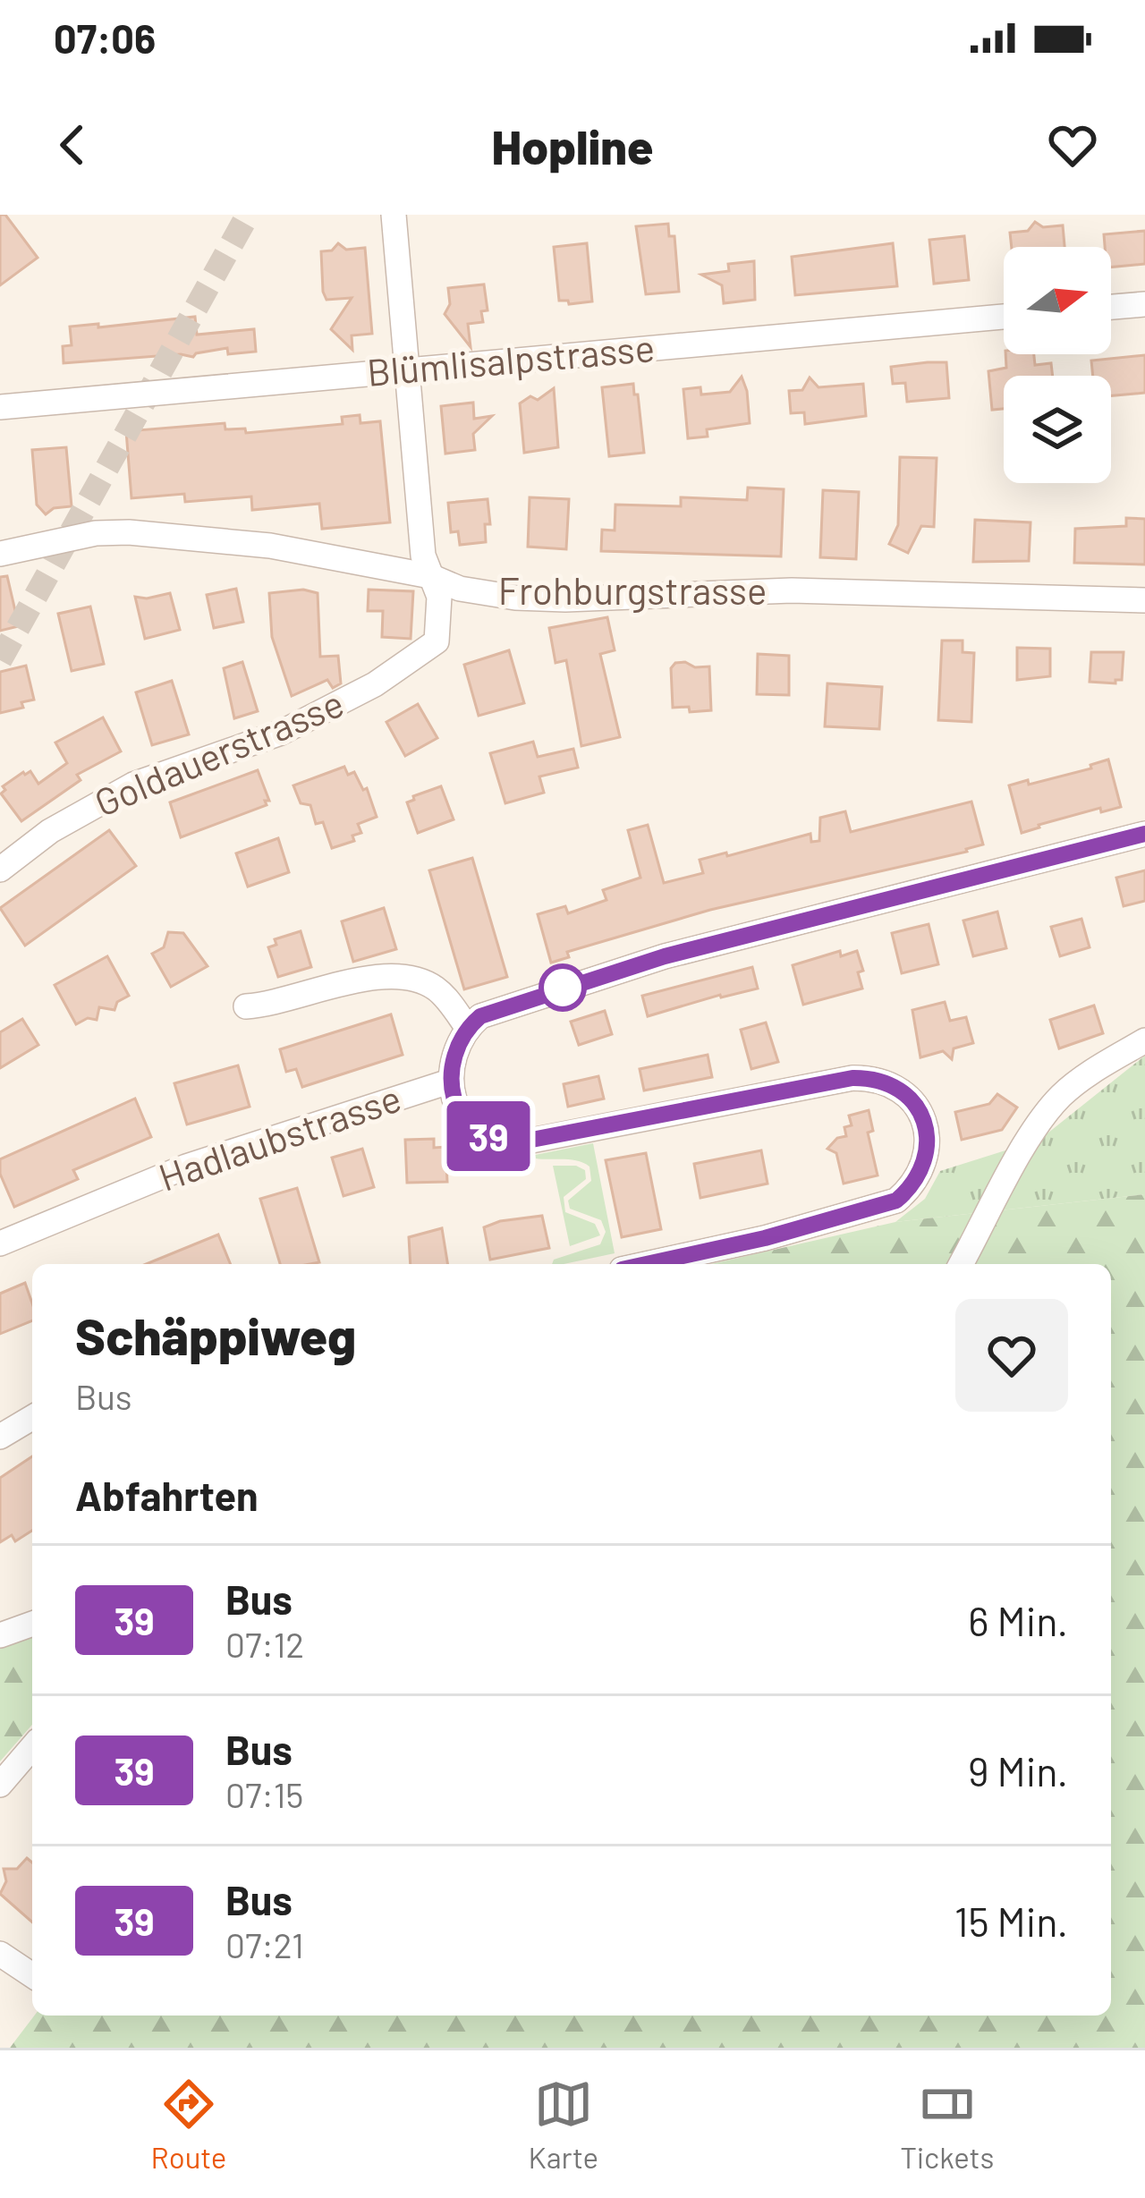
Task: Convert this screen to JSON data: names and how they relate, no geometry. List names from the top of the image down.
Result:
{
  "streets": {
    "street": [
      "Blümlisalpstrasse",
      "Frohburgstrasse",
      "Goldauerstrasse",
      "Hadlaubstrasse"
    ]
  },
  "crossings": [
    ["Blümlisalpstrasse", "Goldauerstrasse"],
    ["Frohburgstrasse", "Goldauerstrasse"]
  ],
  "lines": ["bus line 39"],
  "north": "right",
  "page": {
    "status": "07:06",
    "header": "Hopline",
    "on_map": "39",
    "heading": [
      ["Schäppiweg", "Bus"],
      "Abfahrten"
    ],
    "list": [
      {
        "mark": "39",
        "name": "Bus",
        "note": "07:12",
        "value": "6 Min."
      },
      {
        "mark": "39",
        "name": "Bus",
        "note": "07:15",
        "value": "9 Min."
      },
      {
        "mark": "39",
        "name": "Bus",
        "note": "07:21",
        "value": "15 Min."
      }
    ],
    "tabs": ["Route", "Karte", "Tickets"]
  }
}
